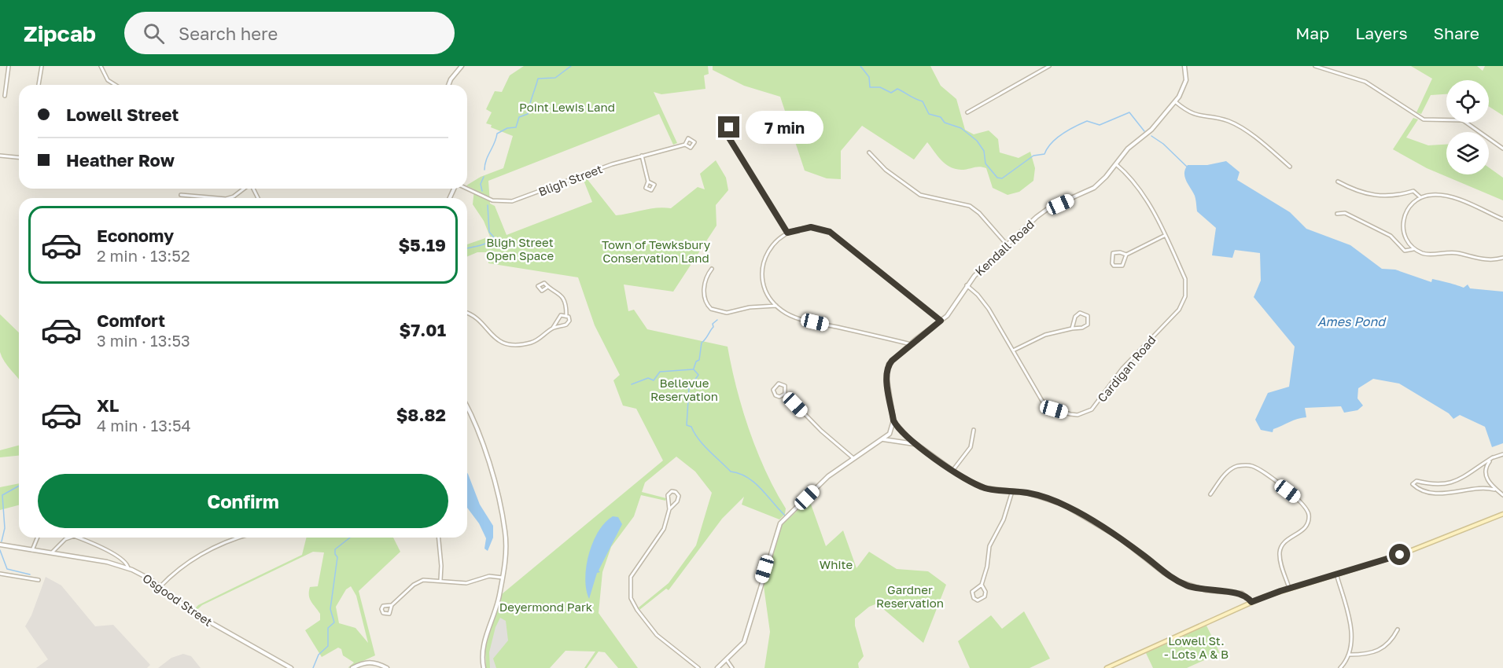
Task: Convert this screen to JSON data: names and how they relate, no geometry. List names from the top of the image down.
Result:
{
  "streets": {
    "street": [
      "Bligh Street",
      "Kendall Road",
      "Cardigan Road",
      "Osgood Street"
    ]
  },
  "crossings": [
    ["Kendall Road", "Cardigan Road"]
  ],
  "water": ["Ames Pond"],
  "parks": [
    "Point Lewis Land",
    "Bligh Street Open Space",
    "Town of Tewksbury Conservation Land",
    "Bellevue Reservation",
    "White",
    "Gardner Reservation",
    "Deyermond Park",
    "Lowell St. - Lots A & B"
  ],
  "page": {
    "header": "Zipcab",
    "search": "Search here",
    "nav": ["Map", "Layers", "Share"],
    "banner": ["Lowell Street", "Heather Row"],
    "bubble": "7 min",
    "list": [
      {
        "name": "Economy",
        "note": "2 min · 13:52",
        "value": "$5.19"
      },
      {
        "name": "Comfort",
        "note": "3 min · 13:53",
        "value": "$7.01"
      },
      {
        "name": "XL",
        "note": "4 min · 13:54",
        "value": "$8.82"
      }
    ],
    "buttons": "Confirm"
  }
}
